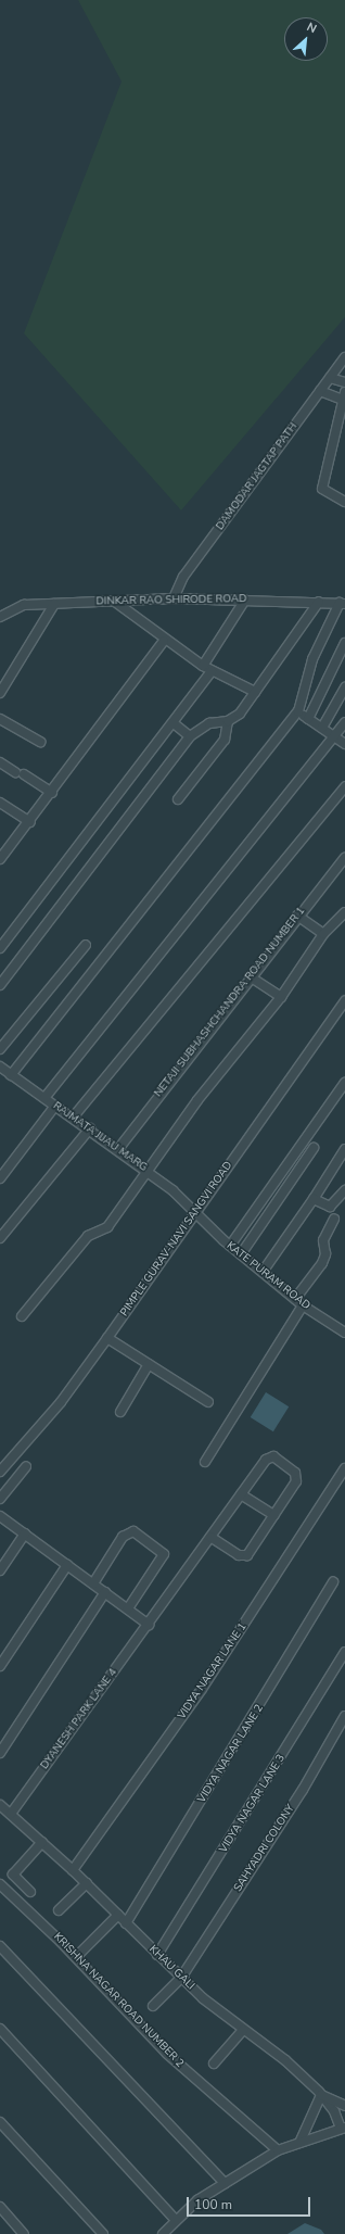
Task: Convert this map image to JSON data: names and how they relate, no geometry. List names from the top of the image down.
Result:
{
  "streets": {
    "street": [
      "DAMODAR JAGTAP PATH",
      "DINKAR RAO SHIRODE ROAD",
      "NETAJI SUBHASHCHANDRA ROAD NUMBER 1",
      "RAJMATA JIJAU MARG",
      "PIMPLE GURAV-NAVI SANGVI ROAD",
      "KATE PURAM ROAD",
      "VIDYA NAGAR LANE 1",
      "DYANESH PARK LANE 4",
      "VIDYA NAGAR LANE 2",
      "VIDYA NAGAR LANE 3",
      "SAHYADRI COLONY",
      "KHAU GALI",
      "KRISHNA NAGAR ROAD NUMBER 2"
    ]
  },
  "crossings": [
    ["DAMODAR JAGTAP PATH", "DINKAR RAO SHIRODE ROAD"],
    ["NETAJI SUBHASHCHANDRA ROAD NUMBER 1", "RAJMATA JIJAU MARG"],
    ["RAJMATA JIJAU MARG", "PIMPLE GURAV-NAVI SANGVI ROAD"],
    ["RAJMATA JIJAU MARG", "KATE PURAM ROAD"],
    ["PIMPLE GURAV-NAVI SANGVI ROAD", "KATE PURAM ROAD"],
    ["VIDYA NAGAR LANE 1", "KHAU GALI"],
    ["DYANESH PARK LANE 4", "KHAU GALI"],
    ["VIDYA NAGAR LANE 2", "KHAU GALI"],
    ["VIDYA NAGAR LANE 3", "KHAU GALI"],
    ["SAHYADRI COLONY", "KHAU GALI"]
  ],
  "scale_bar": "100 m",
  "north": "top right"
}
